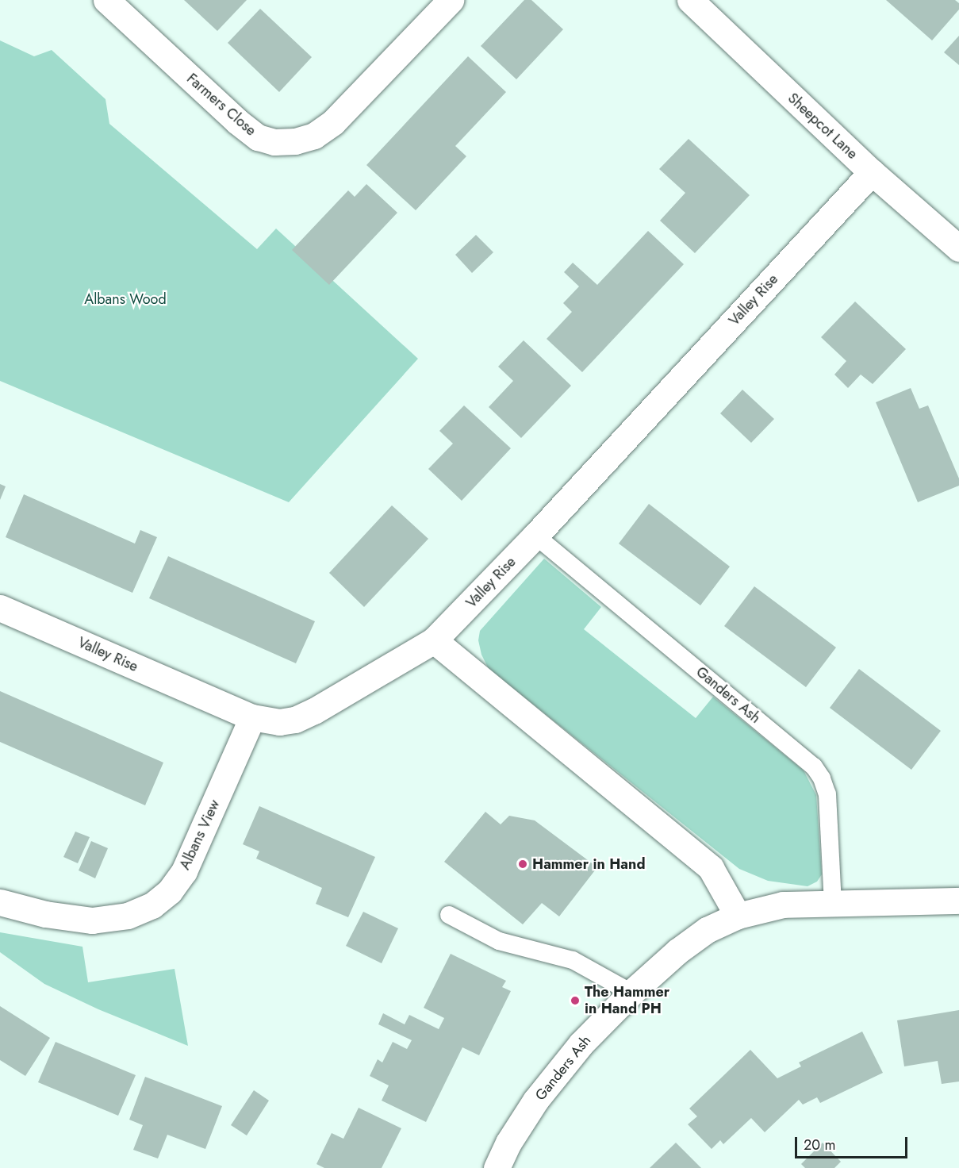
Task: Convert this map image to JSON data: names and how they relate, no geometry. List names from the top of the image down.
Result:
{
  "streets": {
    "street": [
      "Farmers Close",
      "Sheepcot Lane",
      "Valley Rise",
      "Ganders Ash",
      "Albans View"
    ]
  },
  "crossings": [
    ["Sheepcot Lane", "Valley Rise"],
    ["Valley Rise", "Ganders Ash"],
    ["Valley Rise", "Albans View"]
  ],
  "parks": ["Albans Wood"],
  "places": ["Hammer in Hand", "The Hammer in Hand PH"],
  "scale_bar": "20 m"
}
